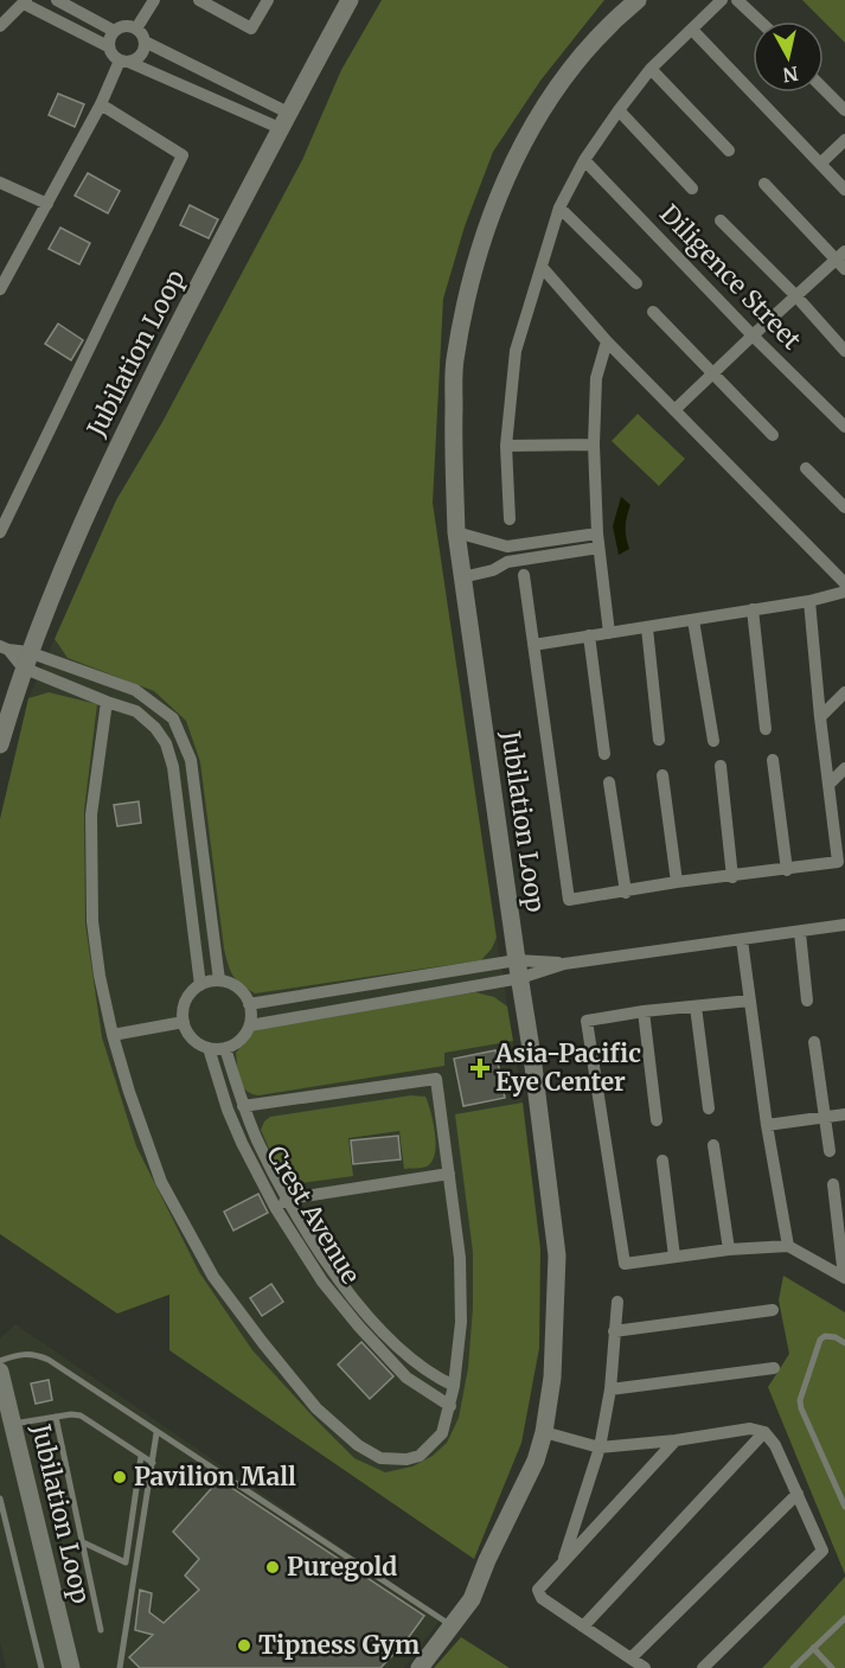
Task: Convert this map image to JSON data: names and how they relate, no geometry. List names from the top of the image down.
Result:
{
  "streets": {
    "main road": ["Jubilation Loop"],
    "street": ["Diligence Street", "Crest Avenue"]
  },
  "places": {
    "health": ["Asia-Pacific Eye Center"],
    "other": ["Pavilion Mall", "Puregold", "Tipness Gym"]
  },
  "north": "bottom"
}
